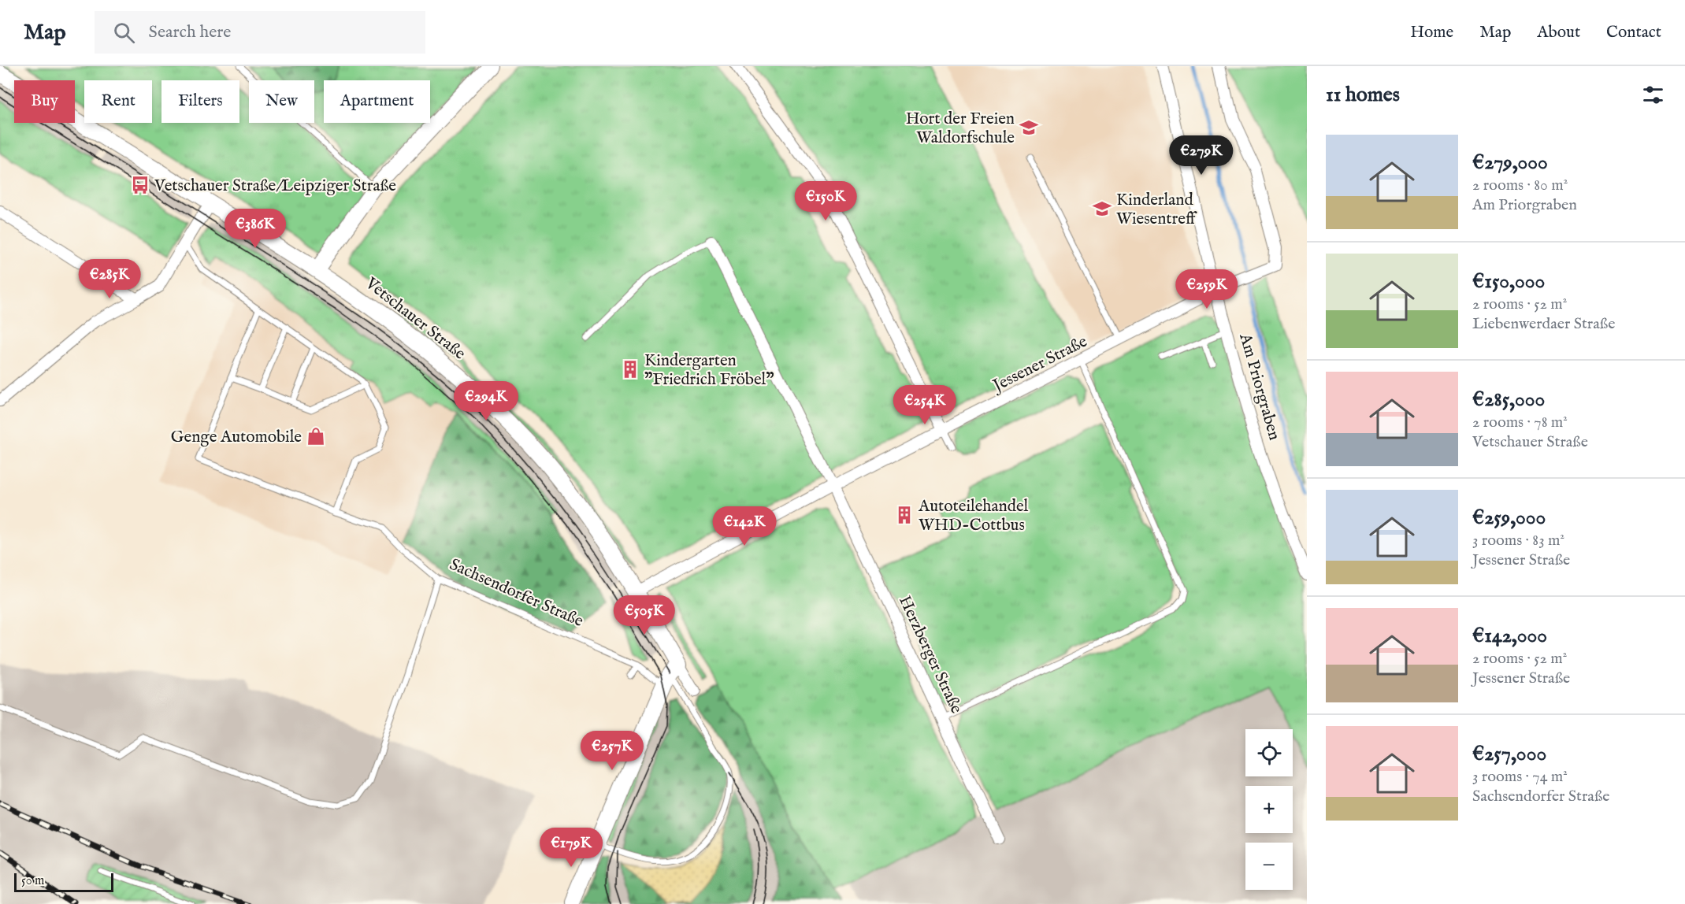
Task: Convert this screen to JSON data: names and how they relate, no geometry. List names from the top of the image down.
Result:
{
  "streets": {
    "street": [
      "Vetschauer Straße",
      "Jessener Straße",
      "Am Priorgraben",
      "Herzberger Straße"
    ],
    "lane": ["Sachsendorfer Straße"]
  },
  "crossings": [
    ["Vetschauer Straße", "Jessener Straße"],
    ["Vetschauer Straße", "Sachsendorfer Straße"],
    ["Jessener Straße", "Am Priorgraben"],
    ["Jessener Straße", "Herzberger Straße"]
  ],
  "places": {
    "school or university": ["Hort der Freien Waldorfschule", "Kinderland Wiesentreff"],
    "bus stop": ["Vetschauer Straße/Leipziger Straße"],
    "building": ["Kindergarten \"Friedrich Fröbel\"", "Autoteilehandel WHD-Cottbus"],
    "shop": ["Genge Automobile"]
  },
  "scale_bar": "50 m",
  "page": {
    "header": "Map",
    "search": "Search here",
    "nav": [
      "Home",
      "Map",
      "About",
      "Contact"
    ],
    "heading": "11 homes",
    "chip": [
      "Buy",
      "Rent",
      "Filters",
      "New",
      "Apartment"
    ],
    "list": [
      {
        "name": "€279,000",
        "note": "2 rooms · 80 m² · Am Priorgraben"
      },
      {
        "name": "€150,000",
        "note": "2 rooms · 52 m² · Liebenwerdaer Straße"
      },
      {
        "name": "€285,000",
        "note": "2 rooms · 78 m² · Vetschauer Straße"
      },
      {
        "name": "€259,000",
        "note": "3 rooms · 83 m² · Jessener Straße"
      },
      {
        "name": "€142,000",
        "note": "2 rooms · 52 m² · Jessener Straße"
      },
      {
        "name": "€257,000",
        "note": "3 rooms · 74 m² · Sachsendorfer Straße"
      }
    ],
    "price": [
      "€279K",
      "€150K",
      "€386K",
      "€285K",
      "€259K",
      "€294K",
      "€254K",
      "€142K",
      "€505K",
      "€257K",
      "€179K"
    ],
    "map_buttons": ["+", "−"],
    "scale": "50 m"
  }
}
